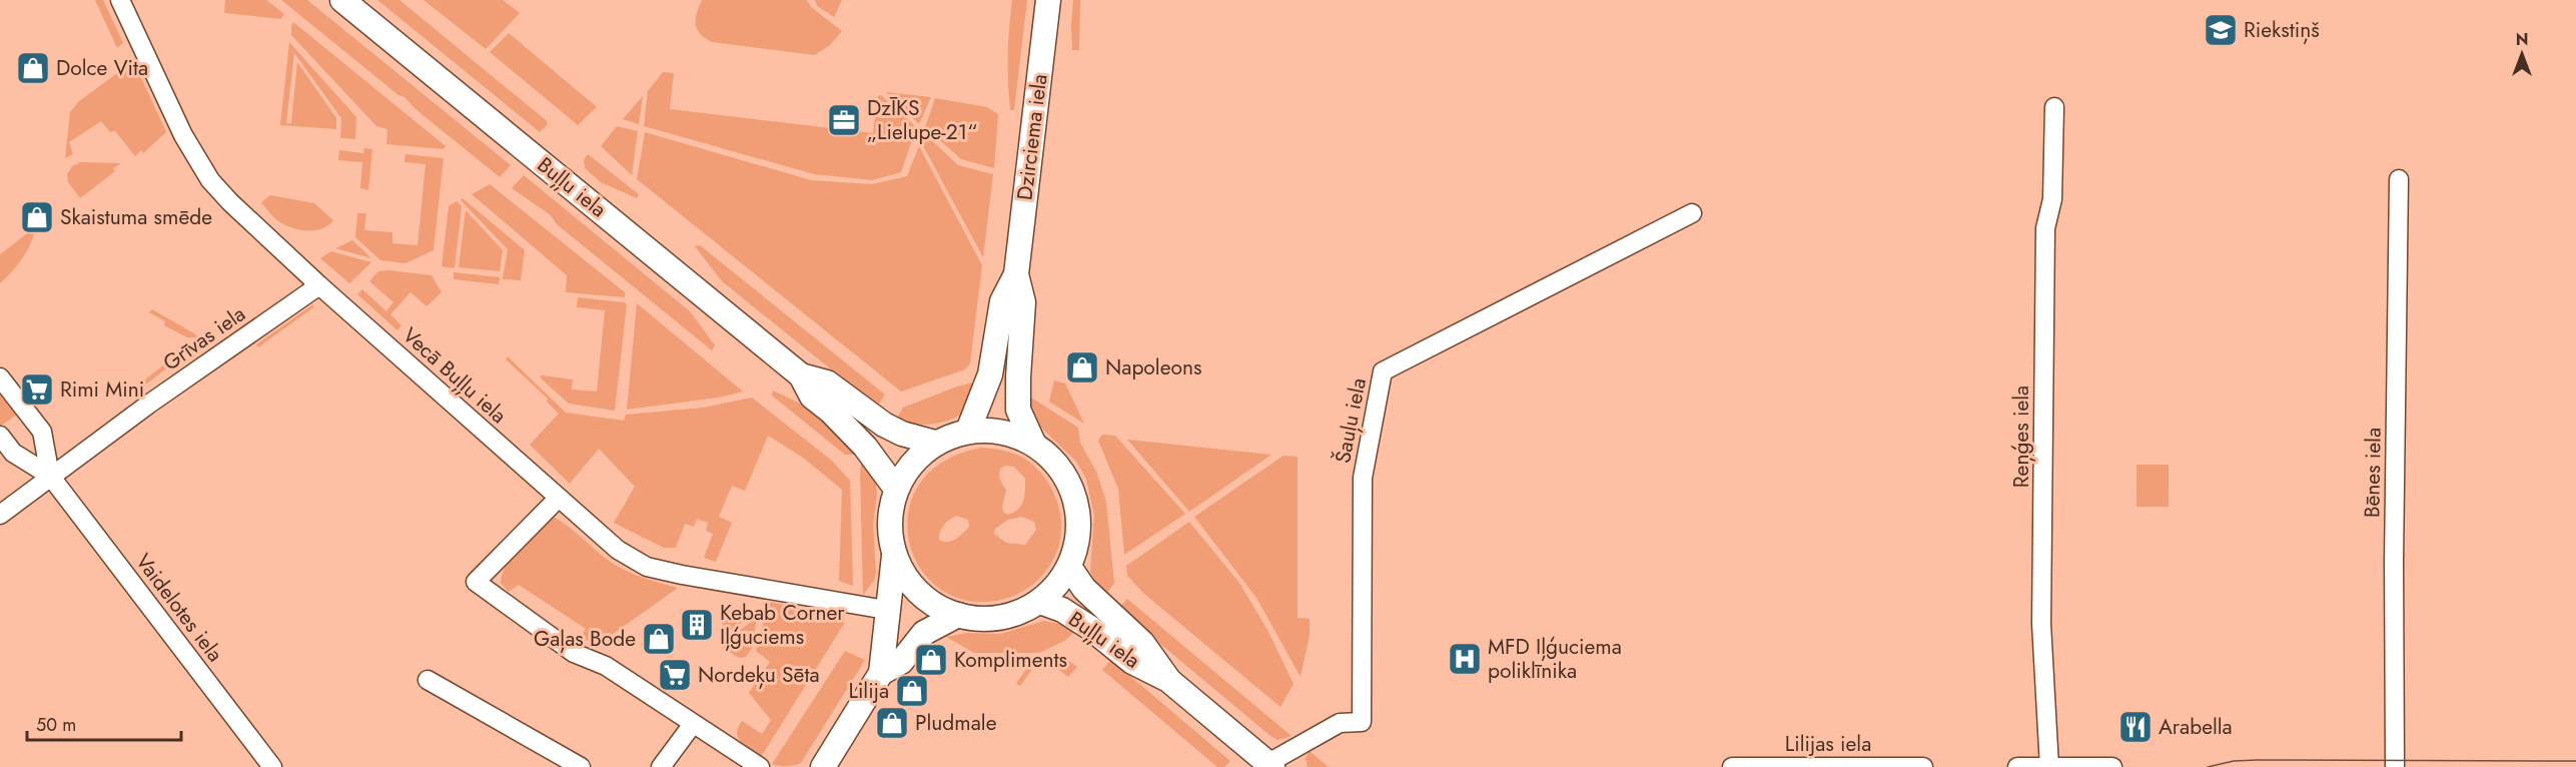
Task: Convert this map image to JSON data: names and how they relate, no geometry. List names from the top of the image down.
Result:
{
  "streets": {
    "street": [
      "Dzirciema iela",
      "Buļļu iela",
      "Grīvas iela",
      "Vecā Buļļu iela",
      "Šauļu iela",
      "Reņģes iela",
      "Bēnes iela",
      "Vaidelotes iela",
      "Lilijas iela"
    ]
  },
  "crossings": [
    ["Dzirciema iela", "Buļļu iela"],
    ["Buļļu iela", "Šauļu iela"],
    ["Grīvas iela", "Vecā Buļļu iela"],
    ["Grīvas iela", "Vaidelotes iela"]
  ],
  "places": {
    "school or university": ["Riekstiņš"],
    "shop": [
      "Dolce Vita",
      "Skaistuma smēde",
      "Napoleons",
      "Gaļas Bode",
      "Kompliments",
      "Lilija",
      "Pludmale"
    ],
    "office": ["DzĪKS „Lielupe-21“"],
    "supermarket": ["Rimi Mini", "Nordeķu Sēta"],
    "building": ["Kebab Corner Iļģuciems"],
    "hospital": ["MFD Iļģuciema poliklīnika"],
    "restaurant": ["Arabella"]
  },
  "scale_bar": "50 m",
  "north": "top"
}
